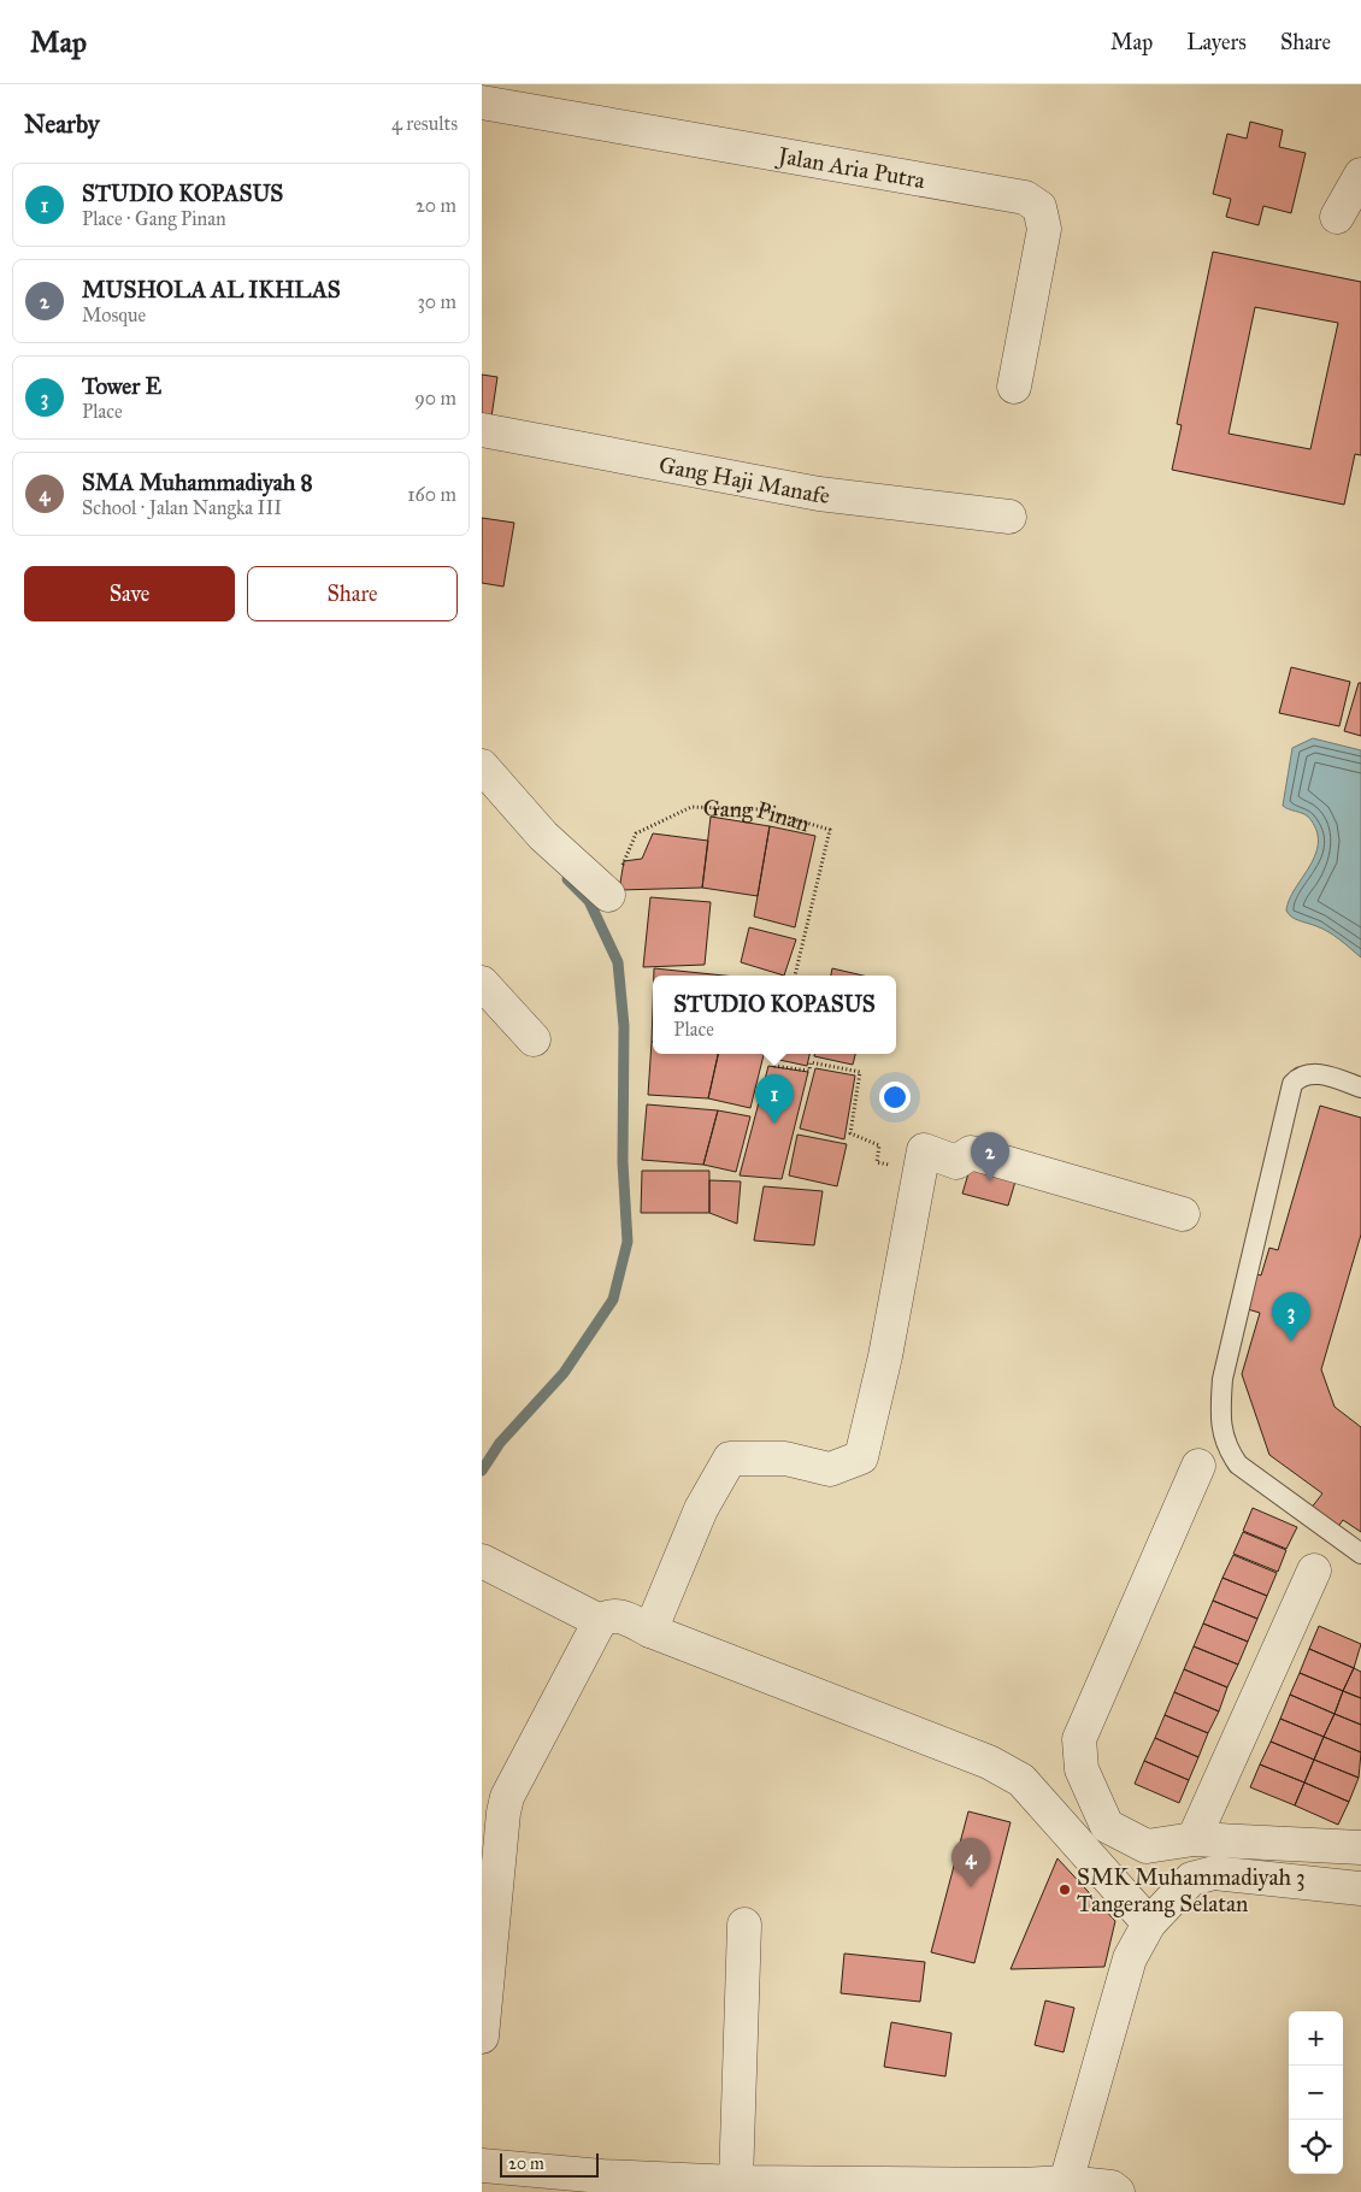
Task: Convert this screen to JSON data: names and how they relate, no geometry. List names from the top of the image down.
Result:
{
  "streets": {
    "street": ["Jalan Aria Putra", "Gang Haji Manafe"],
    "path": ["Gang Pinan"]
  },
  "places": ["SMK Muhammadiyah 3 Tangerang Selatan"],
  "scale_bar": "20 m",
  "page": {
    "header": "Map",
    "nav": ["Map", "Layers", "Share"],
    "heading": ["Nearby", "4 results"],
    "list": [
      {
        "mark": "1",
        "name": "STUDIO KOPASUS",
        "note": "Place · Gang Pinan",
        "value": "20 m"
      },
      {
        "mark": "2",
        "name": "MUSHOLA AL IKHLAS",
        "note": "Mosque",
        "value": "30 m"
      },
      {
        "mark": "3",
        "name": "Tower E",
        "note": "Place",
        "value": "90 m"
      },
      {
        "mark": "4",
        "name": "SMA Muhammadiyah 8",
        "note": "School · Jalan Nangka III",
        "value": "160 m"
      }
    ],
    "buttons": ["Save", "Share"],
    "popup": ["STUDIO KOPASUS", "Place"],
    "pins": [
      "1",
      "2",
      "3",
      "4"
    ],
    "map_buttons": ["+", "−"],
    "scale": "20 m"
  }
}
